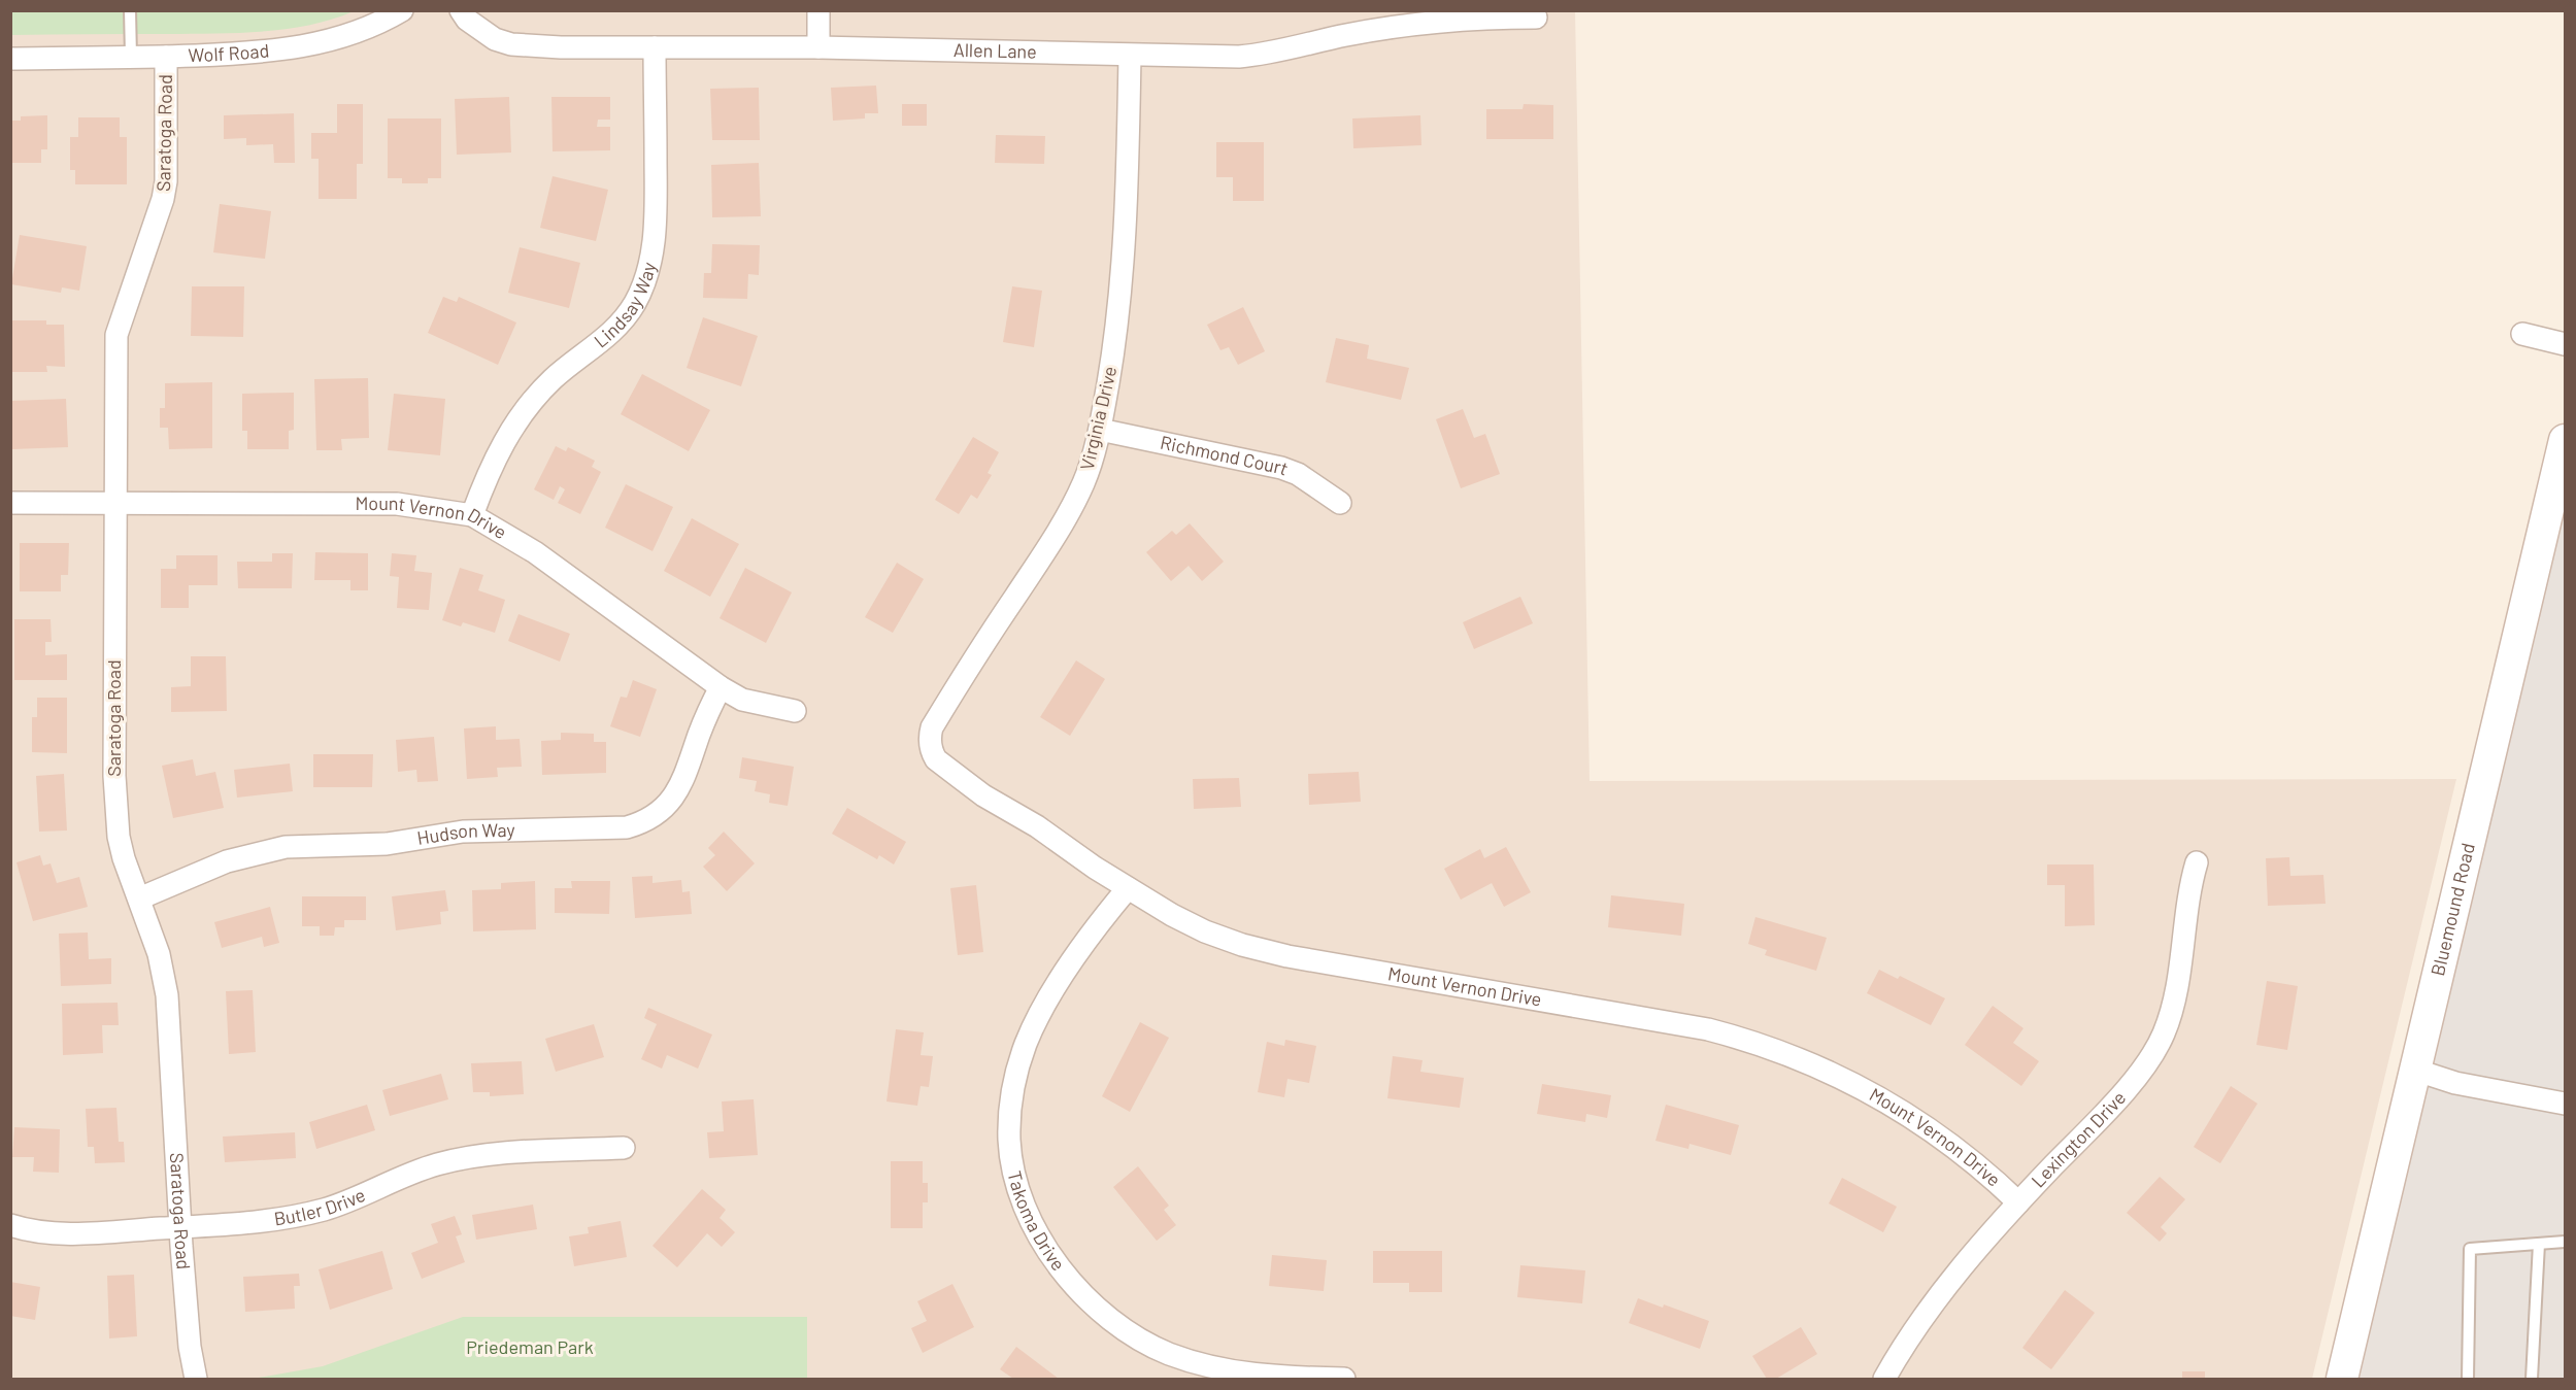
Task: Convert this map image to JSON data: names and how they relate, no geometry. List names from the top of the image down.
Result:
{
  "streets": {
    "main road": ["Bluemound Road"],
    "street": [
      "Allen Lane",
      "Wolf Road",
      "Saratoga Road",
      "Lindsay Way",
      "Virginia Drive",
      "Richmond Court",
      "Mount Vernon Drive",
      "Hudson Way",
      "Lexington Drive",
      "Butler Drive",
      "Takoma Drive"
    ]
  },
  "crossings": [
    ["Allen Lane", "Lindsay Way"],
    ["Allen Lane", "Virginia Drive"],
    ["Wolf Road", "Saratoga Road"],
    ["Saratoga Road", "Mount Vernon Drive"],
    ["Saratoga Road", "Hudson Way"],
    ["Saratoga Road", "Butler Drive"],
    ["Lindsay Way", "Mount Vernon Drive"],
    ["Virginia Drive", "Richmond Court"],
    ["Virginia Drive", "Mount Vernon Drive"],
    ["Mount Vernon Drive", "Hudson Way"],
    ["Mount Vernon Drive", "Lexington Drive"],
    ["Mount Vernon Drive", "Takoma Drive"]
  ],
  "parks": ["Priedeman Park"]
}
